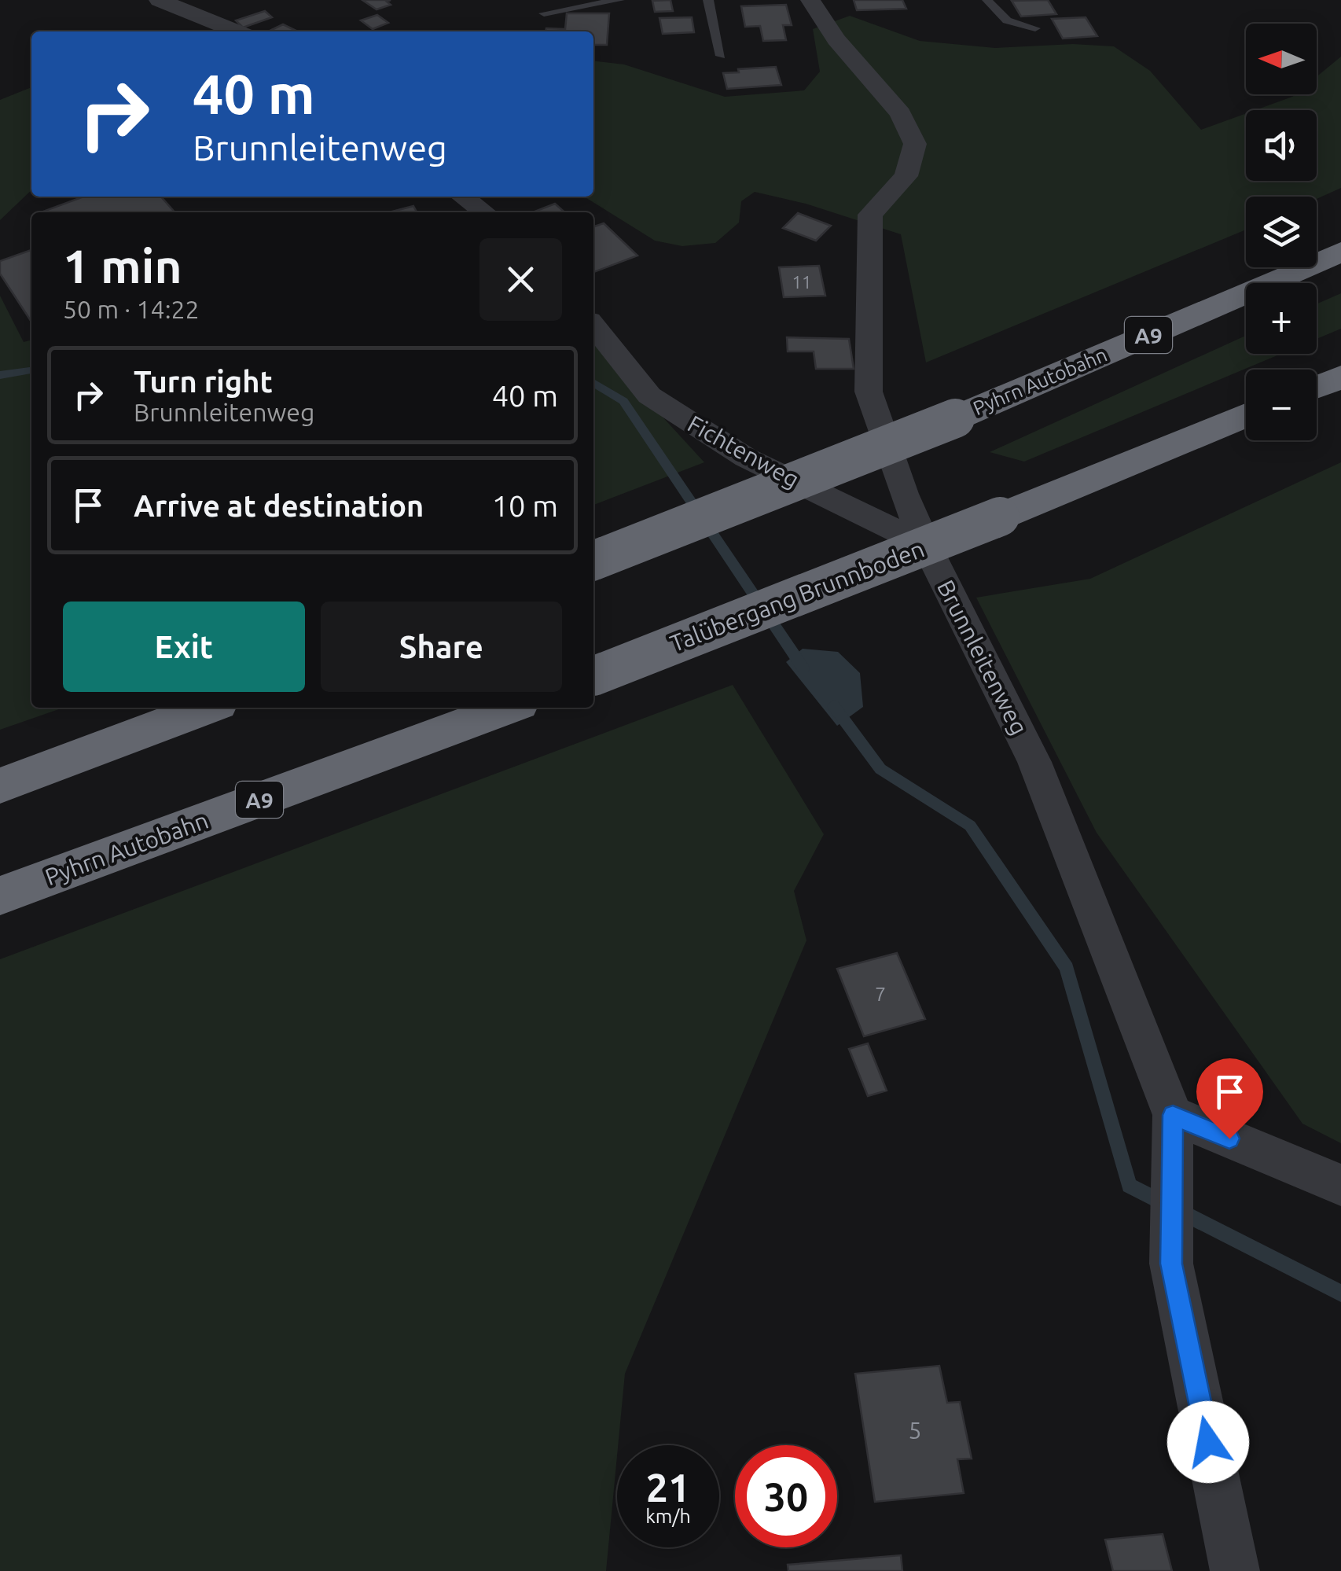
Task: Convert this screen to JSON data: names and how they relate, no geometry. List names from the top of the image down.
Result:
{
  "streets": {
    "highway": ["A9", "Pyhrn Autobahn", "Talübergang Brunnboden"],
    "street": ["Fichtenweg", "Brunnleitenweg"]
  },
  "crossings": [
    ["Fichtenweg", "Brunnleitenweg"]
  ],
  "house_numbers": ["11", "7", "5"],
  "north": "left",
  "page": {
    "map_buttons": ["+", "−"],
    "turn": ["40 m", "Brunnleitenweg"],
    "heading": ["1 min", "50 m · 14:22"],
    "list": [
      {
        "name": "Turn right",
        "note": "Brunnleitenweg",
        "value": "40 m"
      },
      {
        "name": "Arrive at destination",
        "value": "10 m"
      }
    ],
    "buttons": ["Exit", "Share"],
    "speed": "21 km/h",
    "limit": "30"
  }
}
